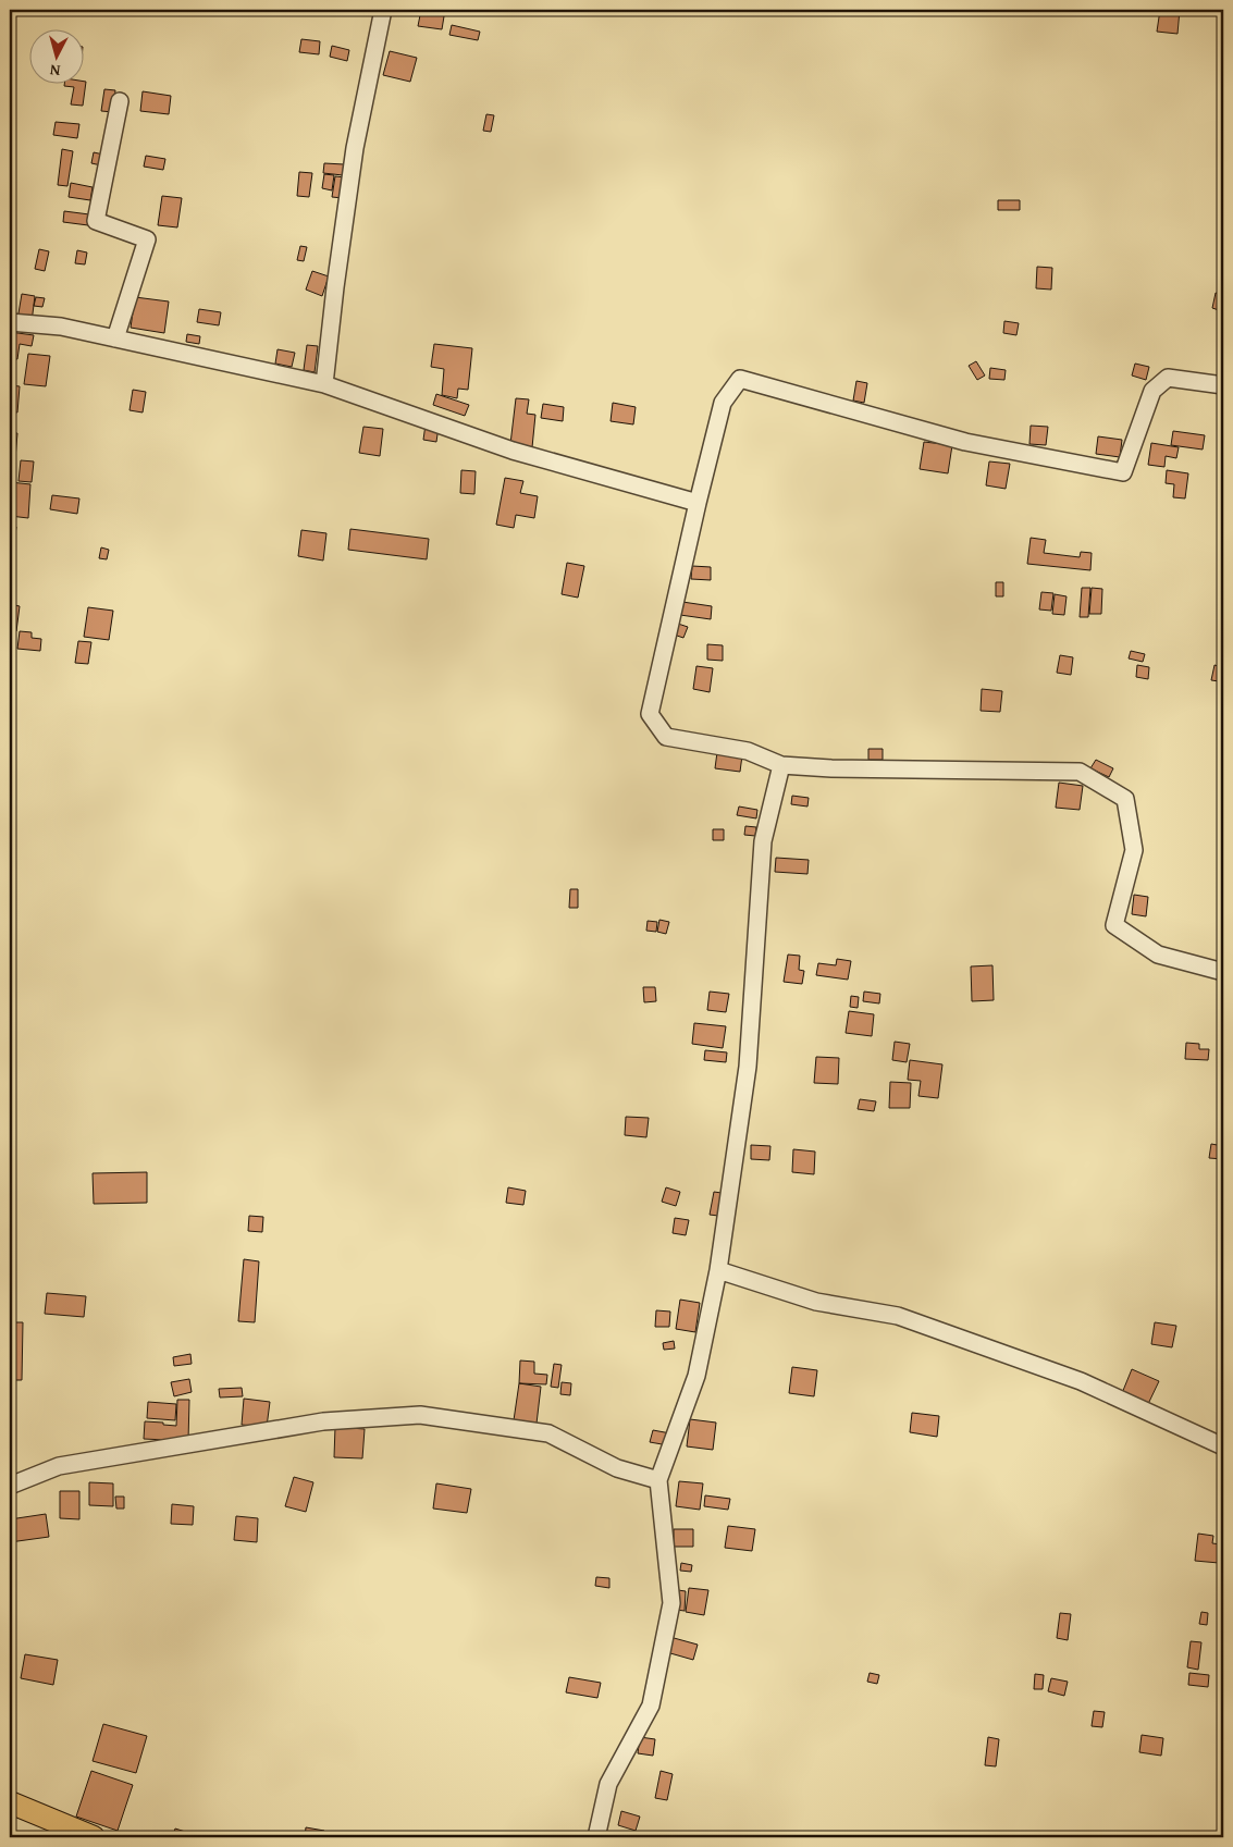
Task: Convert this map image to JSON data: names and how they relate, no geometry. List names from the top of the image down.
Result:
{
  "north": "bottom"
}
